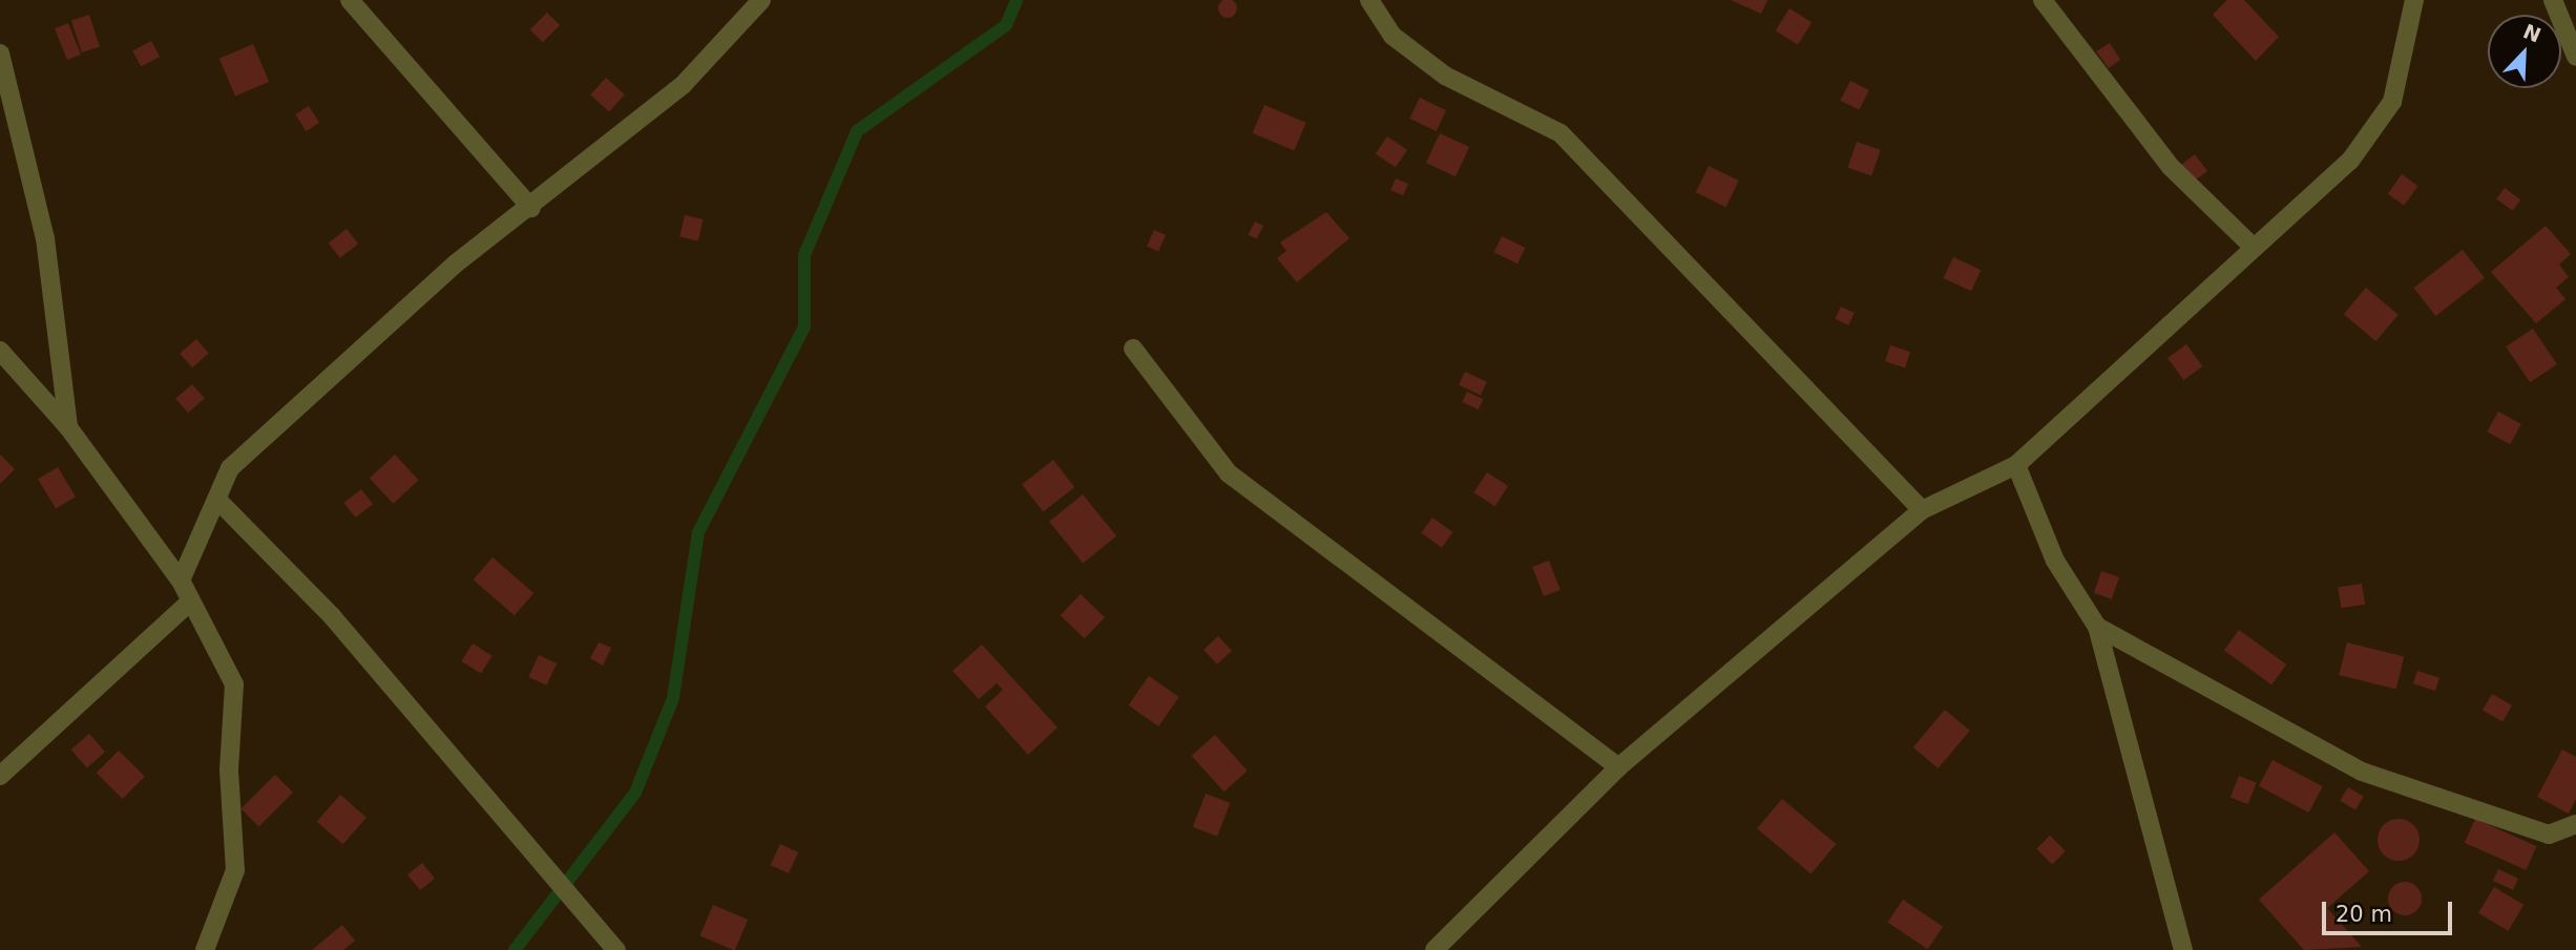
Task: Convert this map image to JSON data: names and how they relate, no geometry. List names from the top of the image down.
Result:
{
  "scale_bar": "20 m",
  "north": "top right"
}
